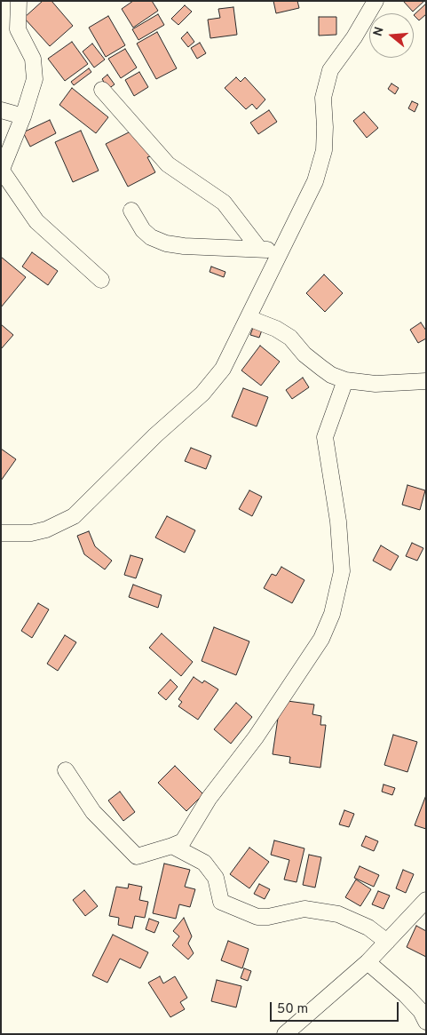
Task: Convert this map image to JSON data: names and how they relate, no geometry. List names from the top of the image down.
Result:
{
  "scale_bar": "50 m",
  "north": "left"
}
